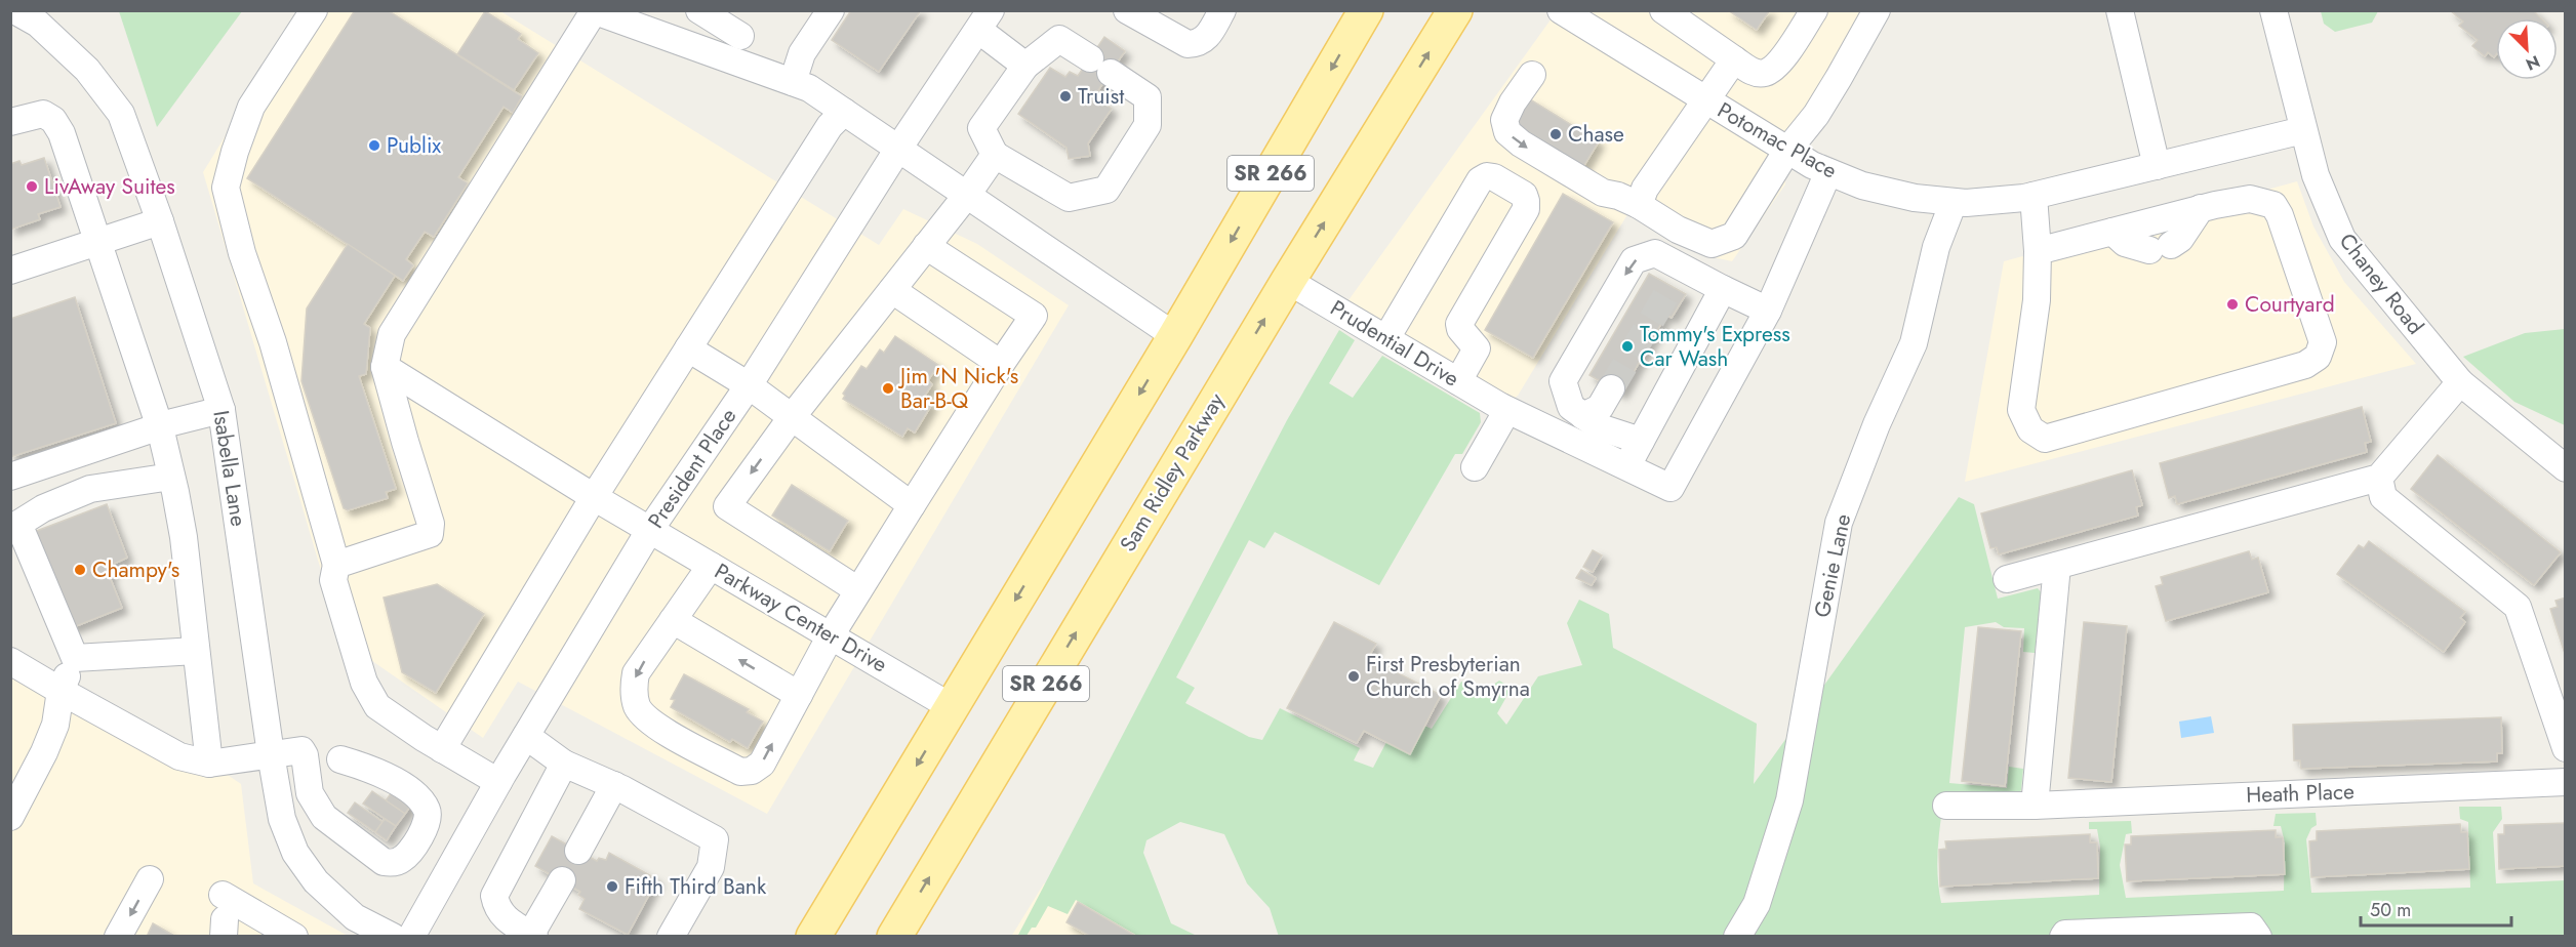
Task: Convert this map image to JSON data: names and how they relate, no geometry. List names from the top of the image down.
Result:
{
  "streets": {
    "main road": ["SR 266", "Sam Ridley Parkway"],
    "street": [
      "Potomac Place",
      "Chaney Road",
      "Prudential Drive",
      "Isabella Lane",
      "President Place",
      "Genie Lane",
      "Parkway Center Drive",
      "Heath Place"
    ]
  },
  "crossings": [
    ["Potomac Place", "Chaney Road"],
    ["Potomac Place", "Genie Lane"],
    ["SR 266", "Parkway Center Drive"],
    ["Prudential Drive", "Sam Ridley Parkway"],
    ["President Place", "Parkway Center Drive"]
  ],
  "places": [
    "Truist",
    "Chase",
    "Publix",
    "LivAway Suites",
    "Courtyard",
    "Tommy's Express Car Wash",
    "Jim 'N Nick's Bar-B-Q",
    "Champy's",
    "First Presbyterian Church of Smyrna",
    "Fifth Third Bank"
  ],
  "scale_bar": "50 m",
  "north": "bottom right"
}
